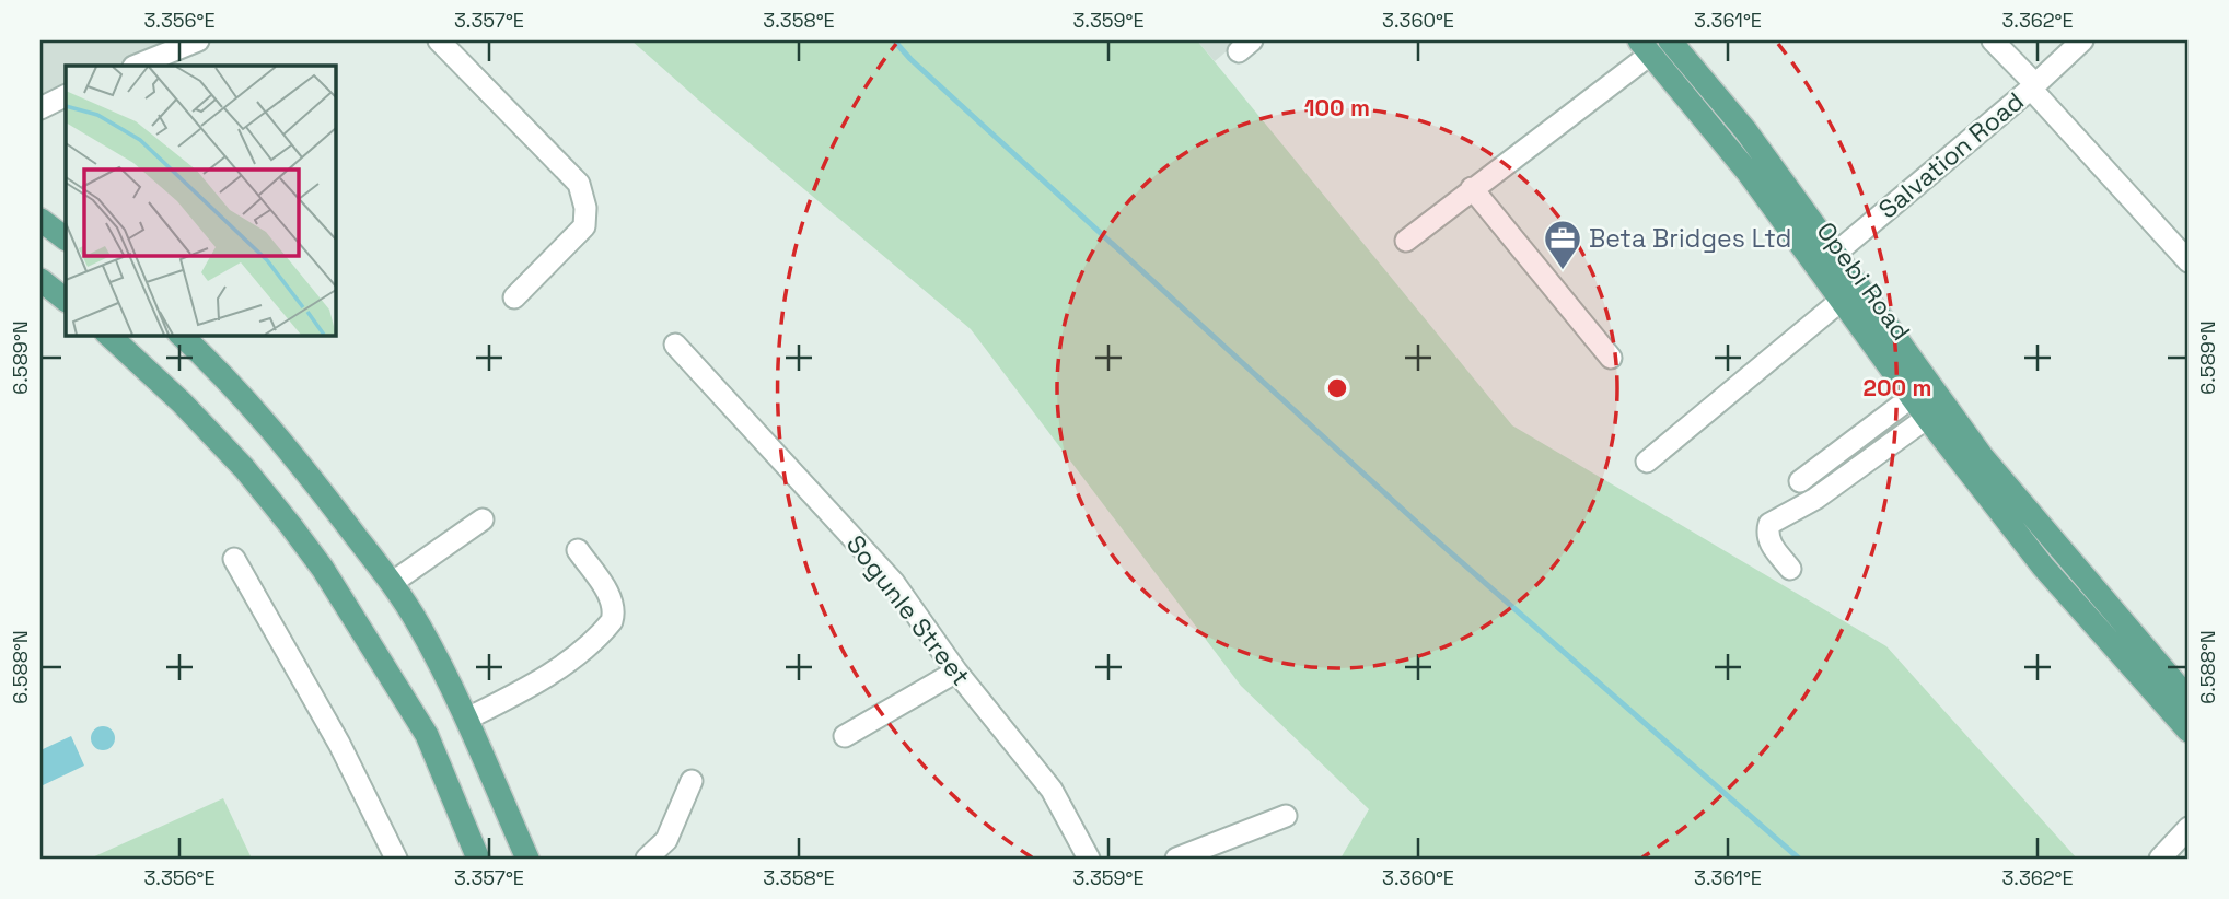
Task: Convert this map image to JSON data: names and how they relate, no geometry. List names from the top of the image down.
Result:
{
  "streets": {
    "main road": ["Opebi Road"],
    "street": ["Salvation Road", "Sogunle Street"]
  },
  "crossings": [
    ["Salvation Road", "Opebi Road"]
  ],
  "places": {
    "office": ["Beta Bridges Ltd"]
  },
  "coordinates": [
    "3.356°E",
    "3.357°E",
    "3.358°E",
    "3.359°E",
    "3.360°E",
    "3.361°E",
    "3.362°E",
    "6.589°N",
    "6.588°N"
  ],
  "rings": ["100 m", "200 m"]
}
